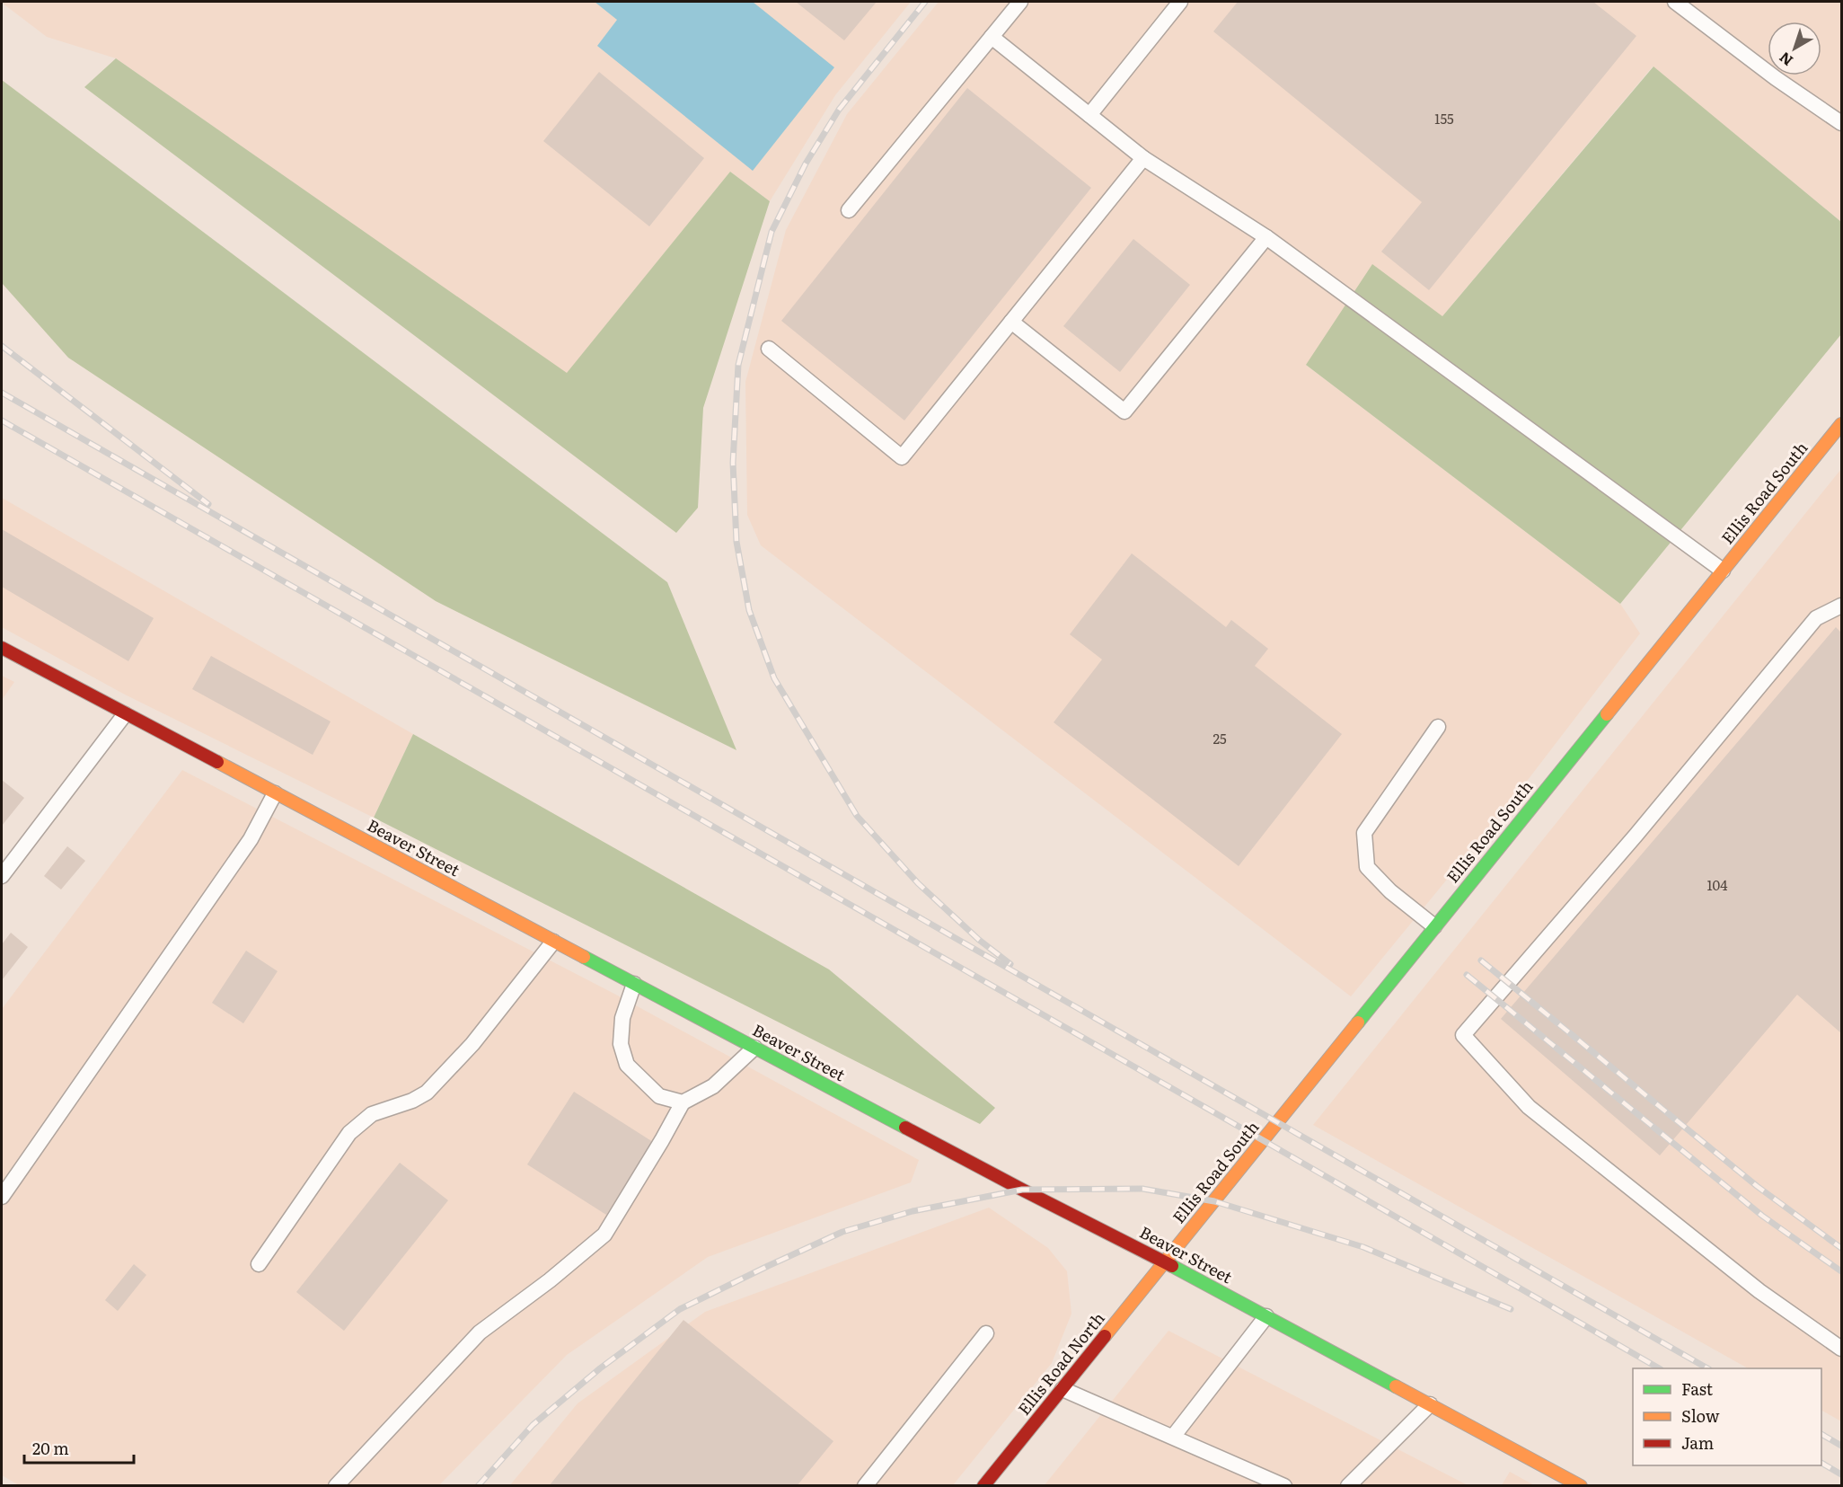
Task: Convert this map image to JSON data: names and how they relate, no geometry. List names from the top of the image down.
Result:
{
  "streets": {
    "main road": ["Ellis Road South", "Beaver Street", "Ellis Road North"]
  },
  "crossings": [
    ["Ellis Road South", "Beaver Street"],
    ["Ellis Road South", "Ellis Road North"],
    ["Beaver Street", "Ellis Road North"]
  ],
  "house_numbers": ["155", "25", "104"],
  "legend": ["Fast", "Slow", "Jam"],
  "scale_bar": "20 m",
  "north": "bottom left"
}
